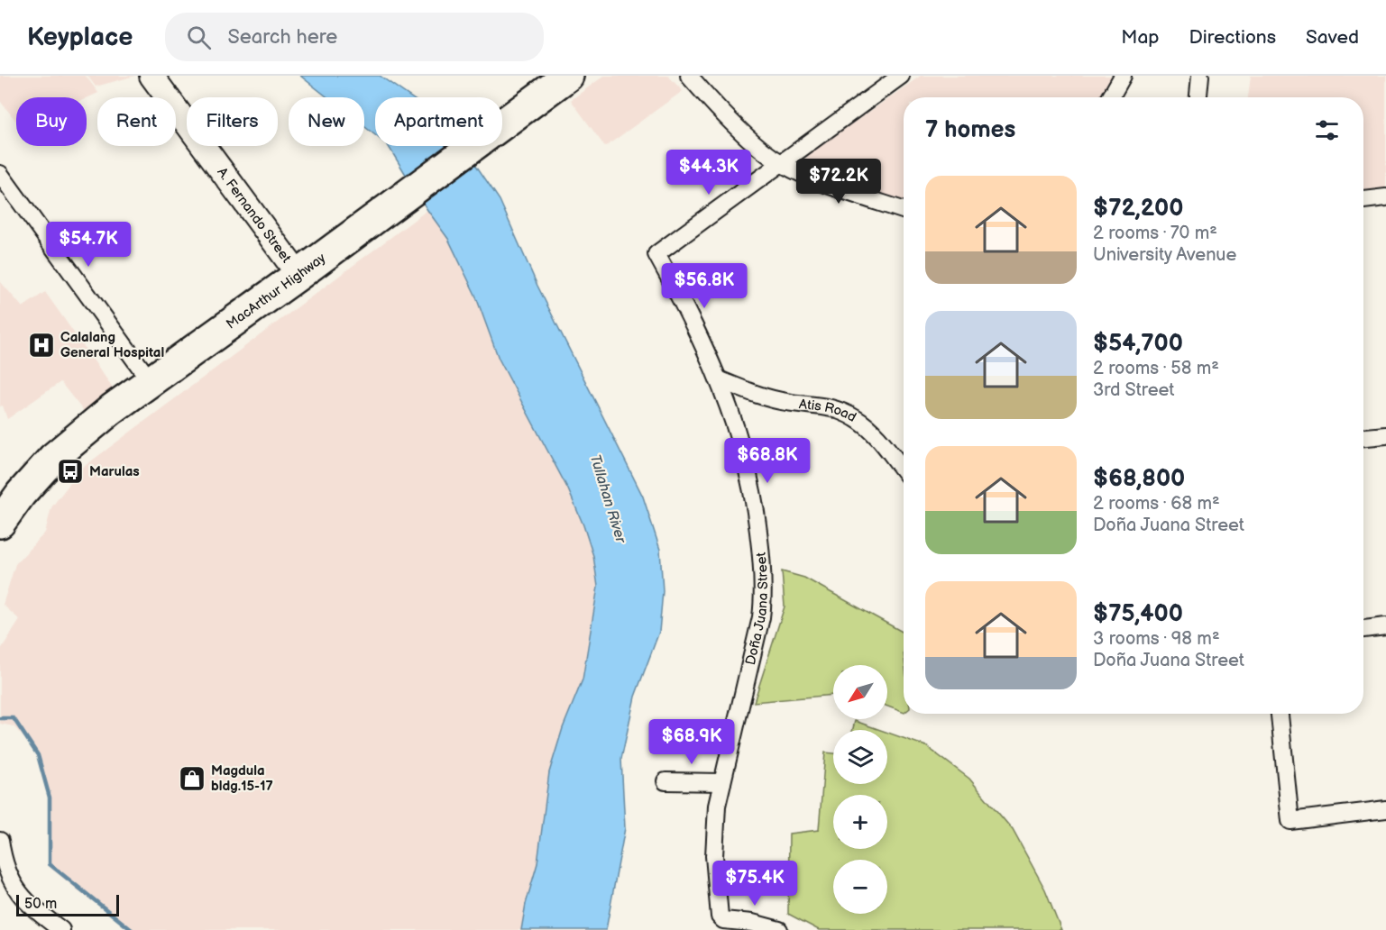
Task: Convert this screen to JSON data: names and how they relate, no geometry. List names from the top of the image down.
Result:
{
  "streets": {
    "highway": ["MacArthur Highway"],
    "street": ["A. Fernando Street", "Atis Road", "Doña Juana Street"]
  },
  "crossings": [
    ["A. Fernando Street", "MacArthur Highway"],
    ["Atis Road", "Doña Juana Street"]
  ],
  "water": ["Tullahan River"],
  "places": {
    "hospital": ["Calalang General Hospital"],
    "bus stop": ["Marulas"],
    "shop": ["Magdula bldg.15-17"]
  },
  "scale_bar": "50 m",
  "north": "bottom left",
  "page": {
    "header": "Keyplace",
    "search": "Search here",
    "nav": ["Map", "Directions", "Saved"],
    "chip": [
      "Buy",
      "Rent",
      "Filters",
      "New",
      "Apartment"
    ],
    "heading": "7 homes",
    "price": [
      "$44.3K",
      "$72.2K",
      "$54.7K",
      "$56.8K",
      "$68.8K",
      "$68.9K",
      "$75.4K"
    ],
    "list": [
      {
        "name": "$72,200",
        "note": "2 rooms · 70 m² · University Avenue"
      },
      {
        "name": "$54,700",
        "note": "2 rooms · 58 m² · 3rd Street"
      },
      {
        "name": "$68,800",
        "note": "2 rooms · 68 m² · Doña Juana Street"
      },
      {
        "name": "$75,400",
        "note": "3 rooms · 98 m² · Doña Juana Street"
      }
    ],
    "map_buttons": ["+", "−"],
    "scale": "50 m"
  }
}
